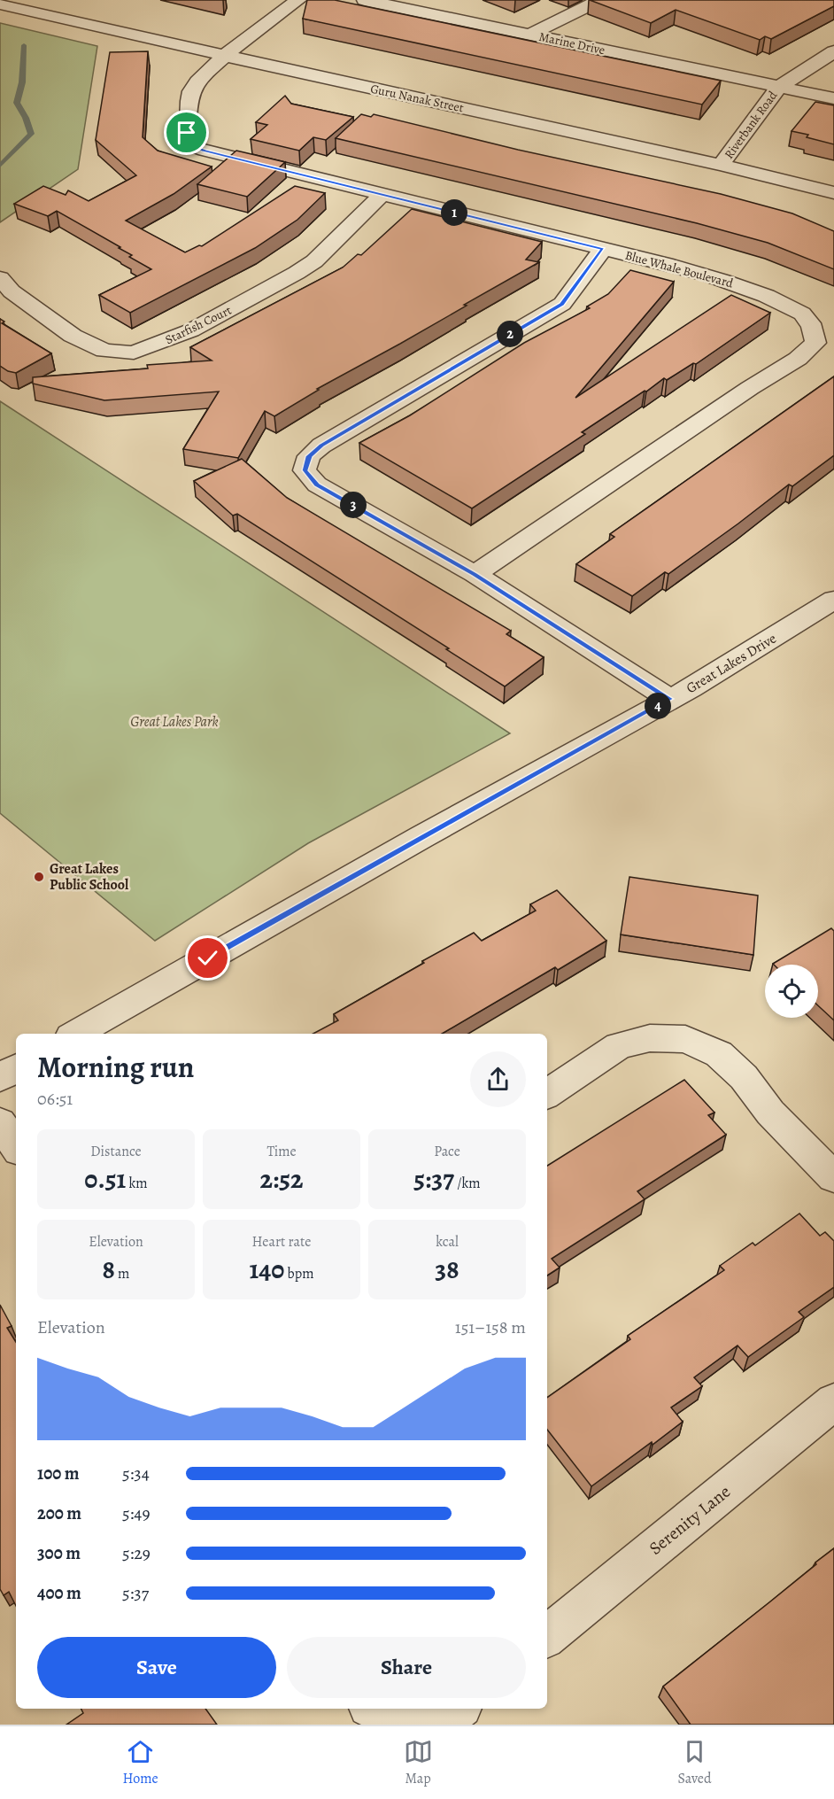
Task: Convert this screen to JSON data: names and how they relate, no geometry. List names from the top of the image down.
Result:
{
  "streets": {
    "street": [
      "Marine Drive",
      "Guru Nanak Street",
      "Riverbank Road",
      "Blue Whale Boulevard",
      "Starfish Court",
      "Great Lakes Drive",
      "Serenity Lane"
    ]
  },
  "crossings": [
    ["Marine Drive", "Riverbank Road"],
    ["Guru Nanak Street", "Riverbank Road"],
    ["Guru Nanak Street", "Blue Whale Boulevard"],
    ["Blue Whale Boulevard", "Starfish Court"]
  ],
  "parks": ["Great Lakes Park"],
  "places": ["Great Lakes Public School"],
  "page": {
    "pins": [
      "1",
      "2",
      "3",
      "4"
    ],
    "heading": ["Morning run", "06:51"],
    "stats": [
      ["Distance", "0.51 km"],
      ["Time", "2:52"],
      ["Pace", "5:37 /km"],
      ["Elevation", "8 m"],
      ["Heart rate", "140 bpm"],
      ["kcal", "38"]
    ],
    "chart": ["Elevation", "151–158 m"],
    "list": [
      {
        "name": "100 m",
        "note": "5:34"
      },
      {
        "name": "200 m",
        "note": "5:49"
      },
      {
        "name": "300 m",
        "note": "5:29"
      },
      {
        "name": "400 m",
        "note": "5:37"
      }
    ],
    "buttons": ["Save", "Share"],
    "tabs": ["Home", "Map", "Saved"]
  }
}
